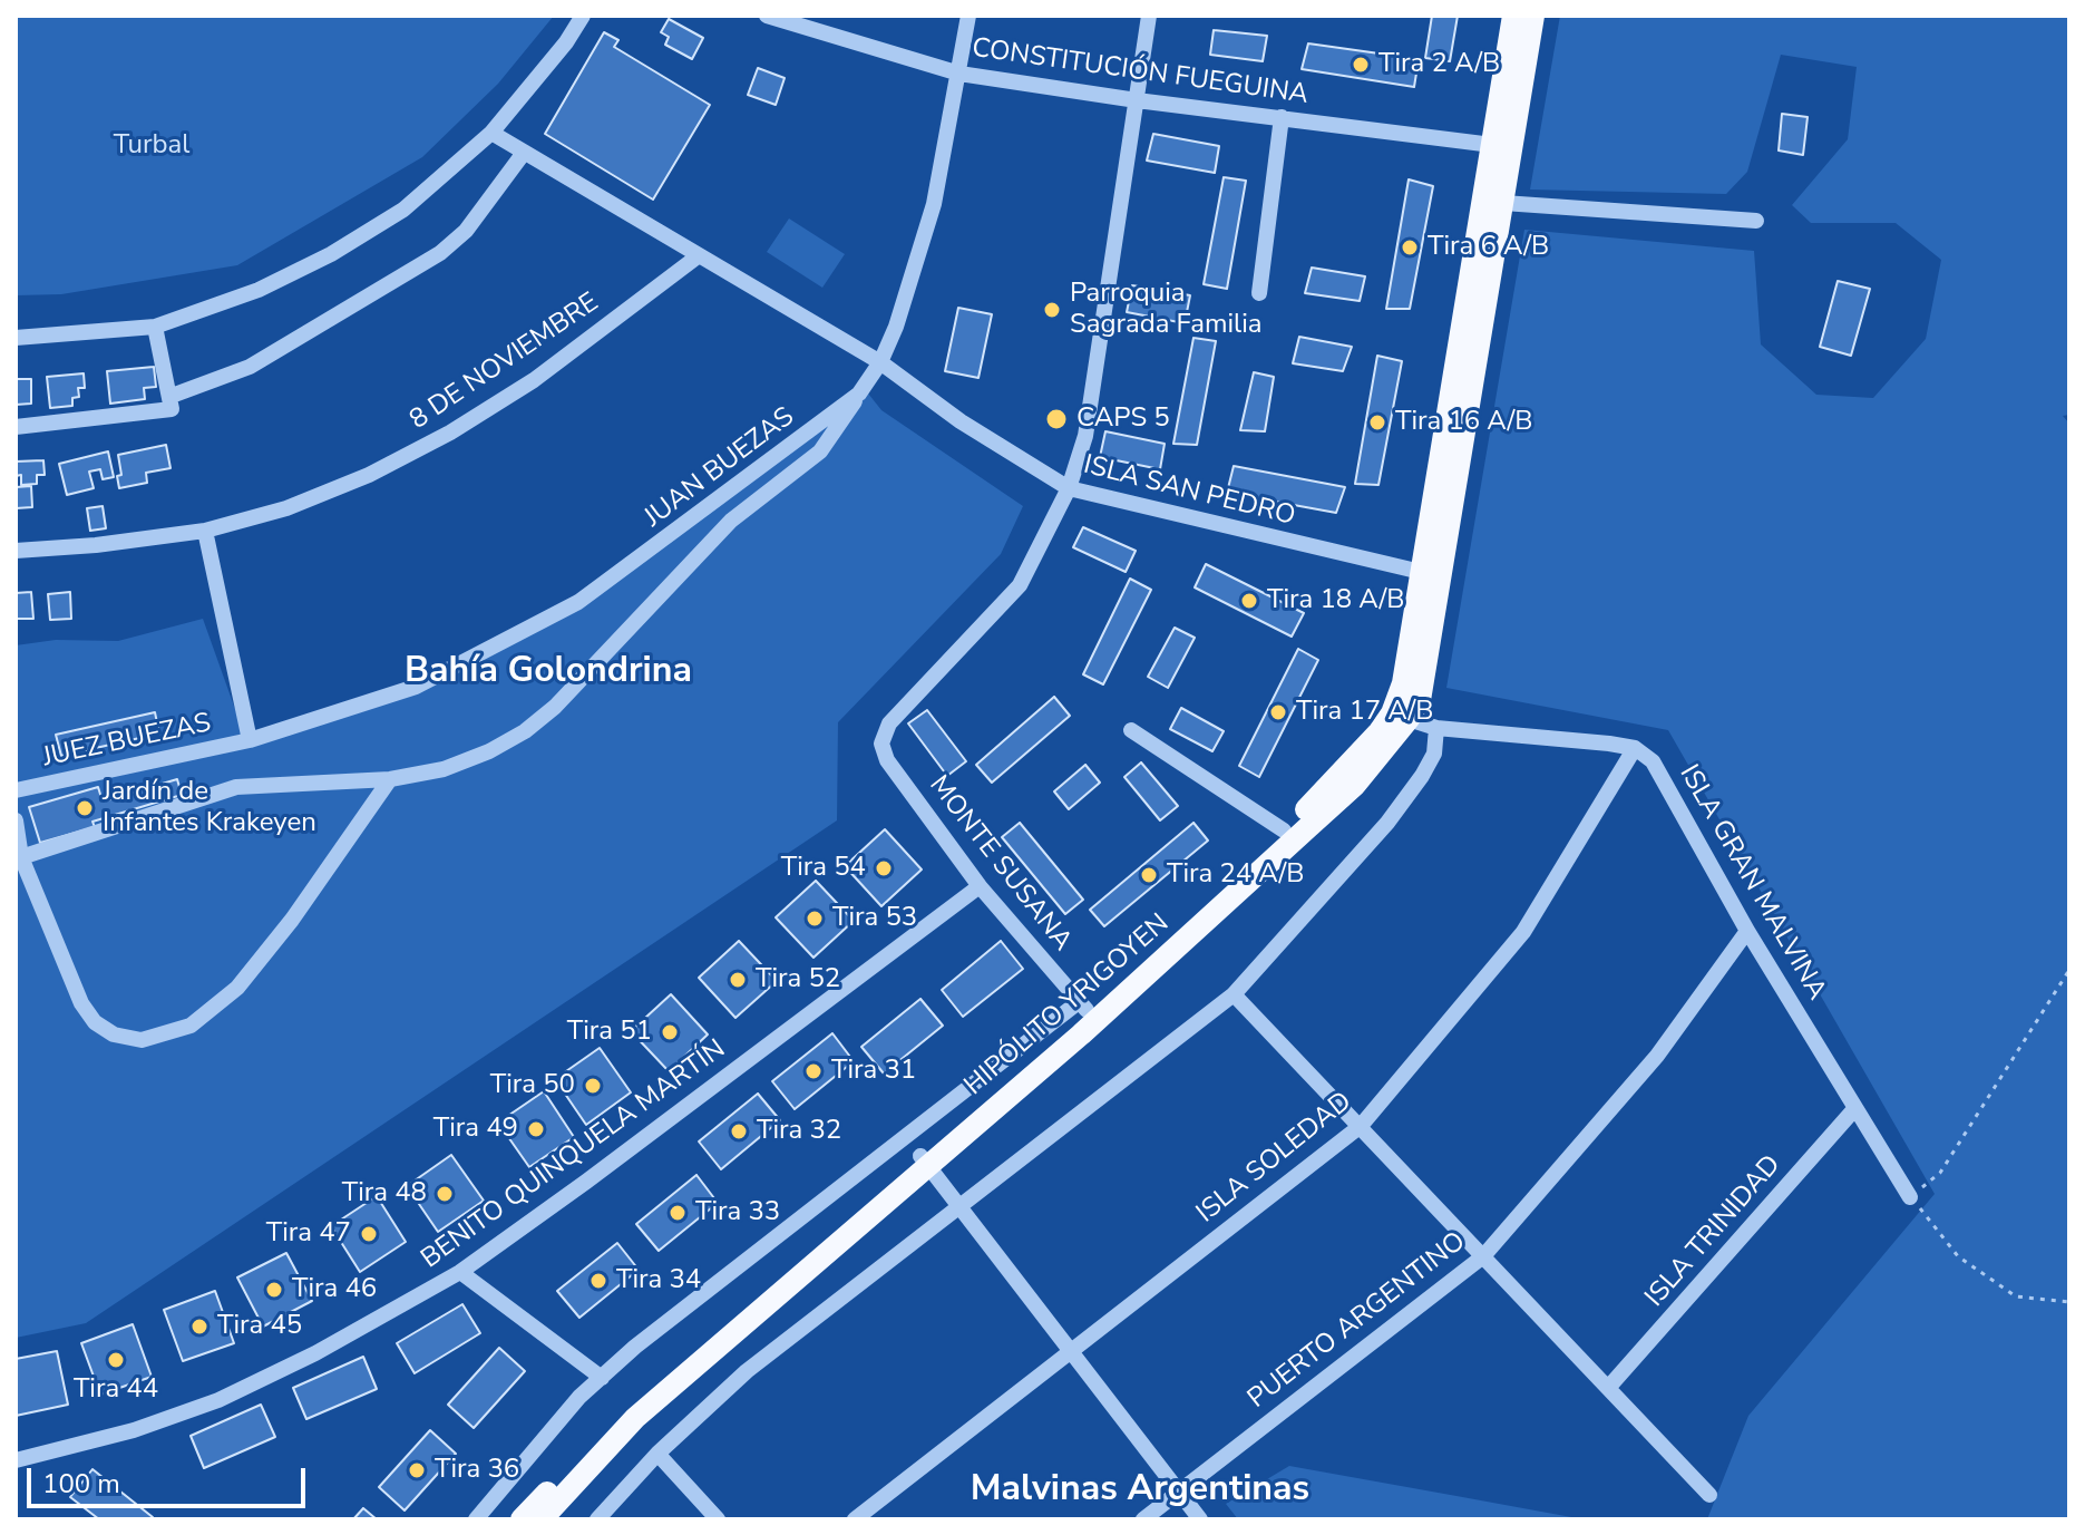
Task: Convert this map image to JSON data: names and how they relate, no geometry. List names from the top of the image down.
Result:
{
  "streets": {
    "main road": ["HIPÓLITO YRIGOYEN"],
    "street": [
      "CONSTITUCIÓN FUEGUINA",
      "8 DE NOVIEMBRE",
      "JUAN BUEZAS",
      "ISLA SAN PEDRO",
      "JUEZ BUEZAS",
      "MONTE SUSANA",
      "ISLA GRAN MALVINA",
      "BENITO QUINQUELA MARTÍN",
      "ISLA SOLEDAD",
      "ISLA TRINIDAD",
      "PUERTO ARGENTINO"
    ]
  },
  "crossings": [
    ["CONSTITUCIÓN FUEGUINA", "JUAN BUEZAS"],
    ["CONSTITUCIÓN FUEGUINA", "HIPÓLITO YRIGOYEN"],
    ["JUAN BUEZAS", "ISLA SAN PEDRO"],
    ["JUAN BUEZAS", "JUEZ BUEZAS"],
    ["ISLA SAN PEDRO", "MONTE SUSANA"],
    ["ISLA SAN PEDRO", "HIPÓLITO YRIGOYEN"],
    ["MONTE SUSANA", "HIPÓLITO YRIGOYEN"],
    ["MONTE SUSANA", "BENITO QUINQUELA MARTÍN"],
    ["ISLA GRAN MALVINA", "ISLA SOLEDAD"],
    ["ISLA GRAN MALVINA", "ISLA TRINIDAD"],
    ["ISLA GRAN MALVINA", "PUERTO ARGENTINO"]
  ],
  "districts": ["Bahía Golondrina", "Malvinas Argentinas"],
  "parks": ["Turbal"],
  "places": [
    "Tira 2 A/B",
    "Tira 6 A/B",
    "Parroquia Sagrada Familia",
    "CAPS 5",
    "Tira 16 A/B",
    "Tira 18 A/B",
    "Tira 17 A/B",
    "Jardín de Infantes Krakeyen",
    "Tira 54",
    "Tira 24 A/B",
    "Tira 53",
    "Tira 52",
    "Tira 51",
    "Tira 31",
    "Tira 50",
    "Tira 49",
    "Tira 32",
    "Tira 48",
    "Tira 33",
    "Tira 47",
    "Tira 34",
    "Tira 46",
    "Tira 45",
    "Tira 44",
    "Tira 36"
  ],
  "scale_bar": "100 m"
}
